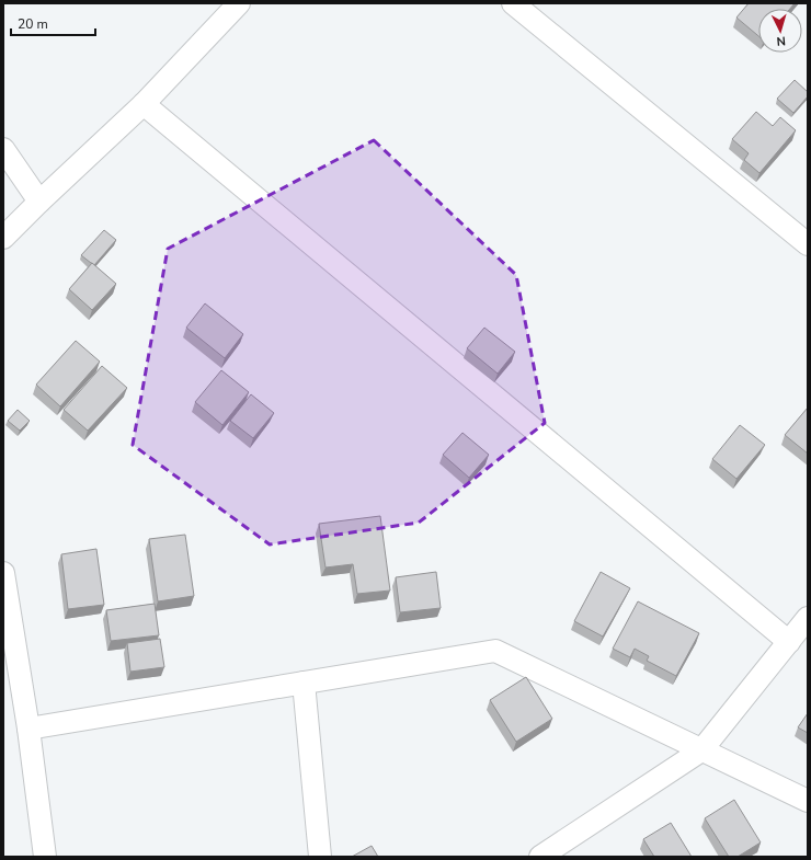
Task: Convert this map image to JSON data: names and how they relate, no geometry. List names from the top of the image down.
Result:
{
  "scale_bar": "20 m",
  "north": "bottom"
}
